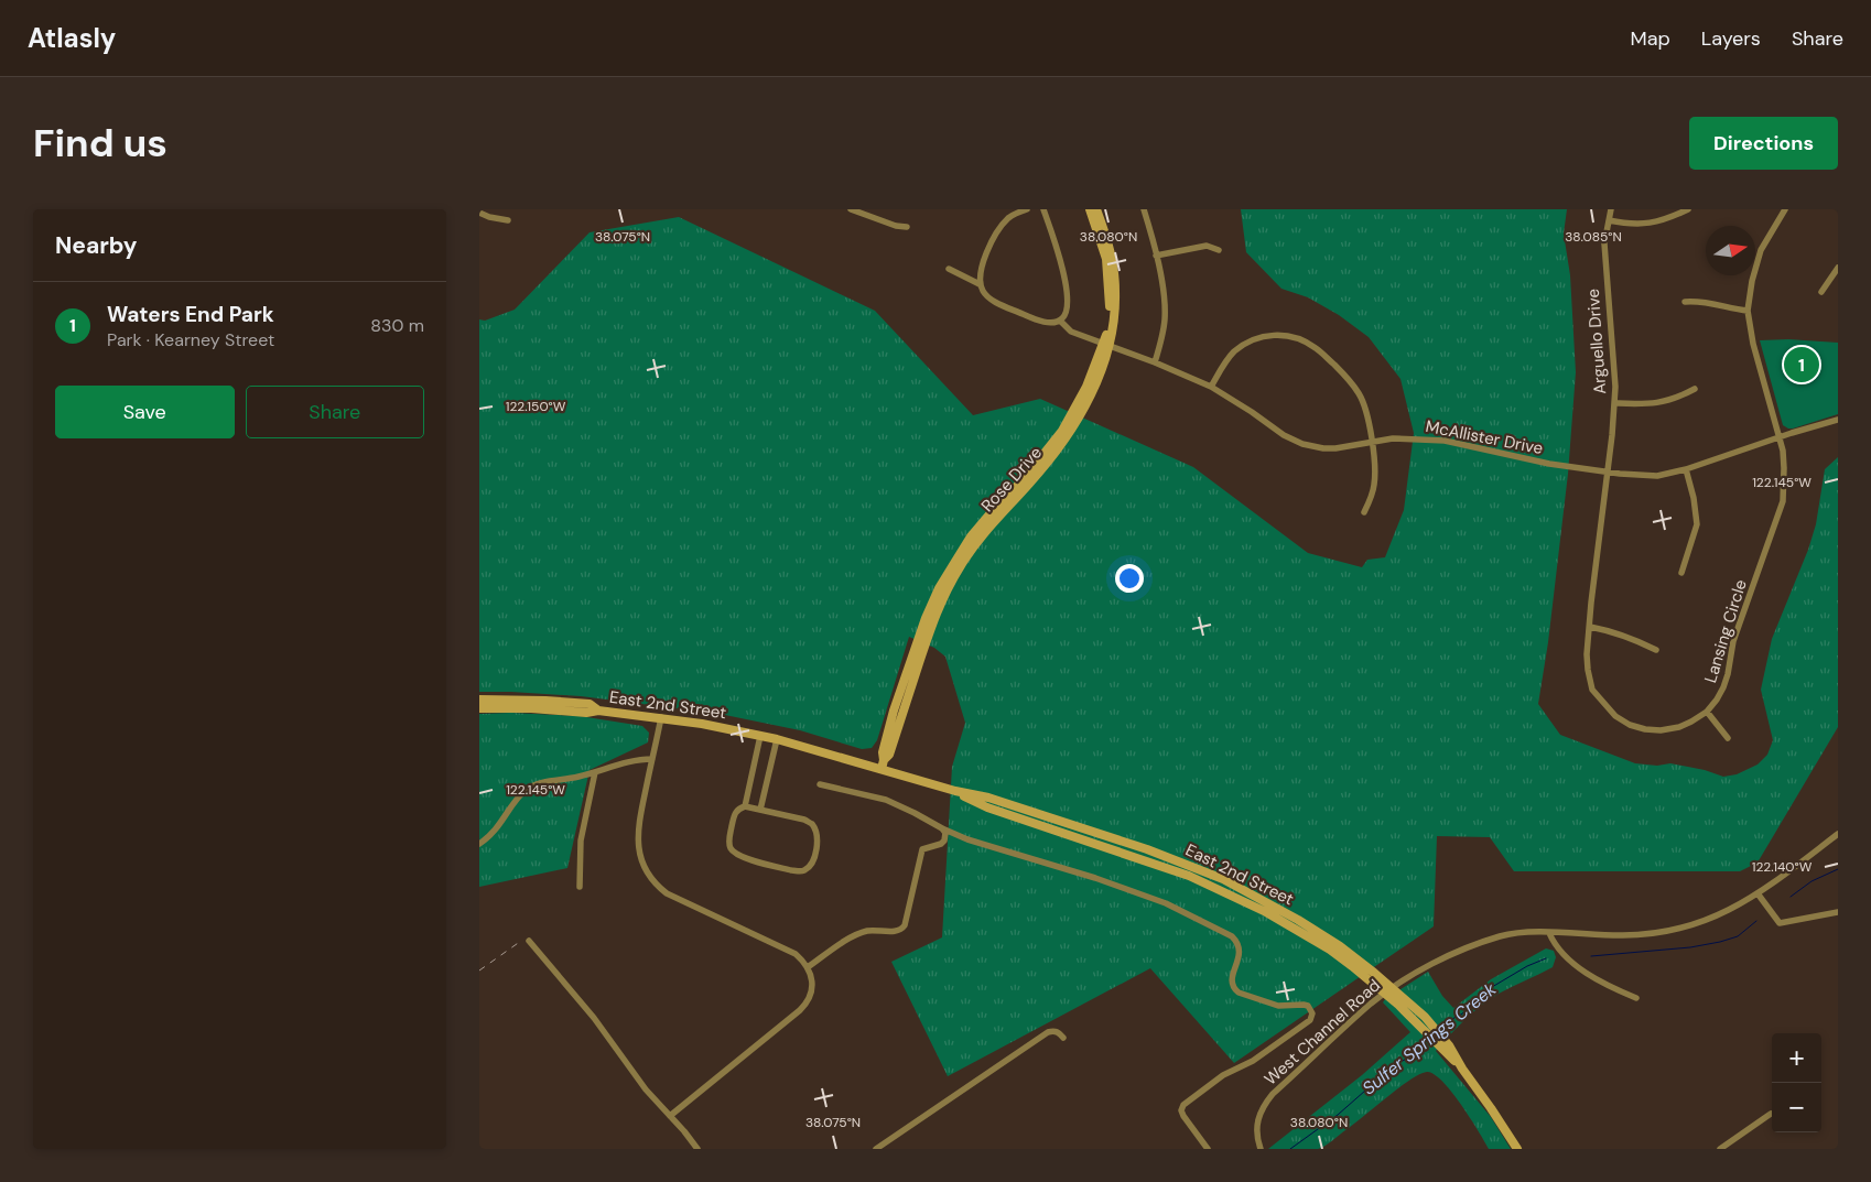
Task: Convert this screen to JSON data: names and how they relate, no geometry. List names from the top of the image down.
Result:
{
  "streets": {
    "main road": ["Rose Drive", "East 2nd Street"],
    "street": [
      "Arguello Drive",
      "McAllister Drive",
      "Lansing Circle",
      "West Channel Road"
    ]
  },
  "crossings": [
    ["Arguello Drive", "McAllister Drive"],
    ["Arguello Drive", "Lansing Circle"],
    ["McAllister Drive", "Rose Drive"],
    ["McAllister Drive", "Lansing Circle"],
    ["Rose Drive", "East 2nd Street"]
  ],
  "water": ["Sulfer Springs Creek"],
  "north": "right",
  "page": {
    "header": "Atlasly",
    "nav": ["Map", "Layers", "Share"],
    "buttons": [
      "Directions",
      ["Save", "Share"]
    ],
    "title": "Find us",
    "heading": "Nearby",
    "list": [
      {
        "mark": "1",
        "name": "Waters End Park",
        "note": "Park · Kearney Street",
        "value": "830 m"
      }
    ],
    "pins": "1",
    "map_buttons": ["+", "−"]
  },
  "coordinates": [
    "38.075°N",
    "38.080°N",
    "38.085°N",
    "122.150°W",
    "122.145°W",
    "122.140°W"
  ]
}
